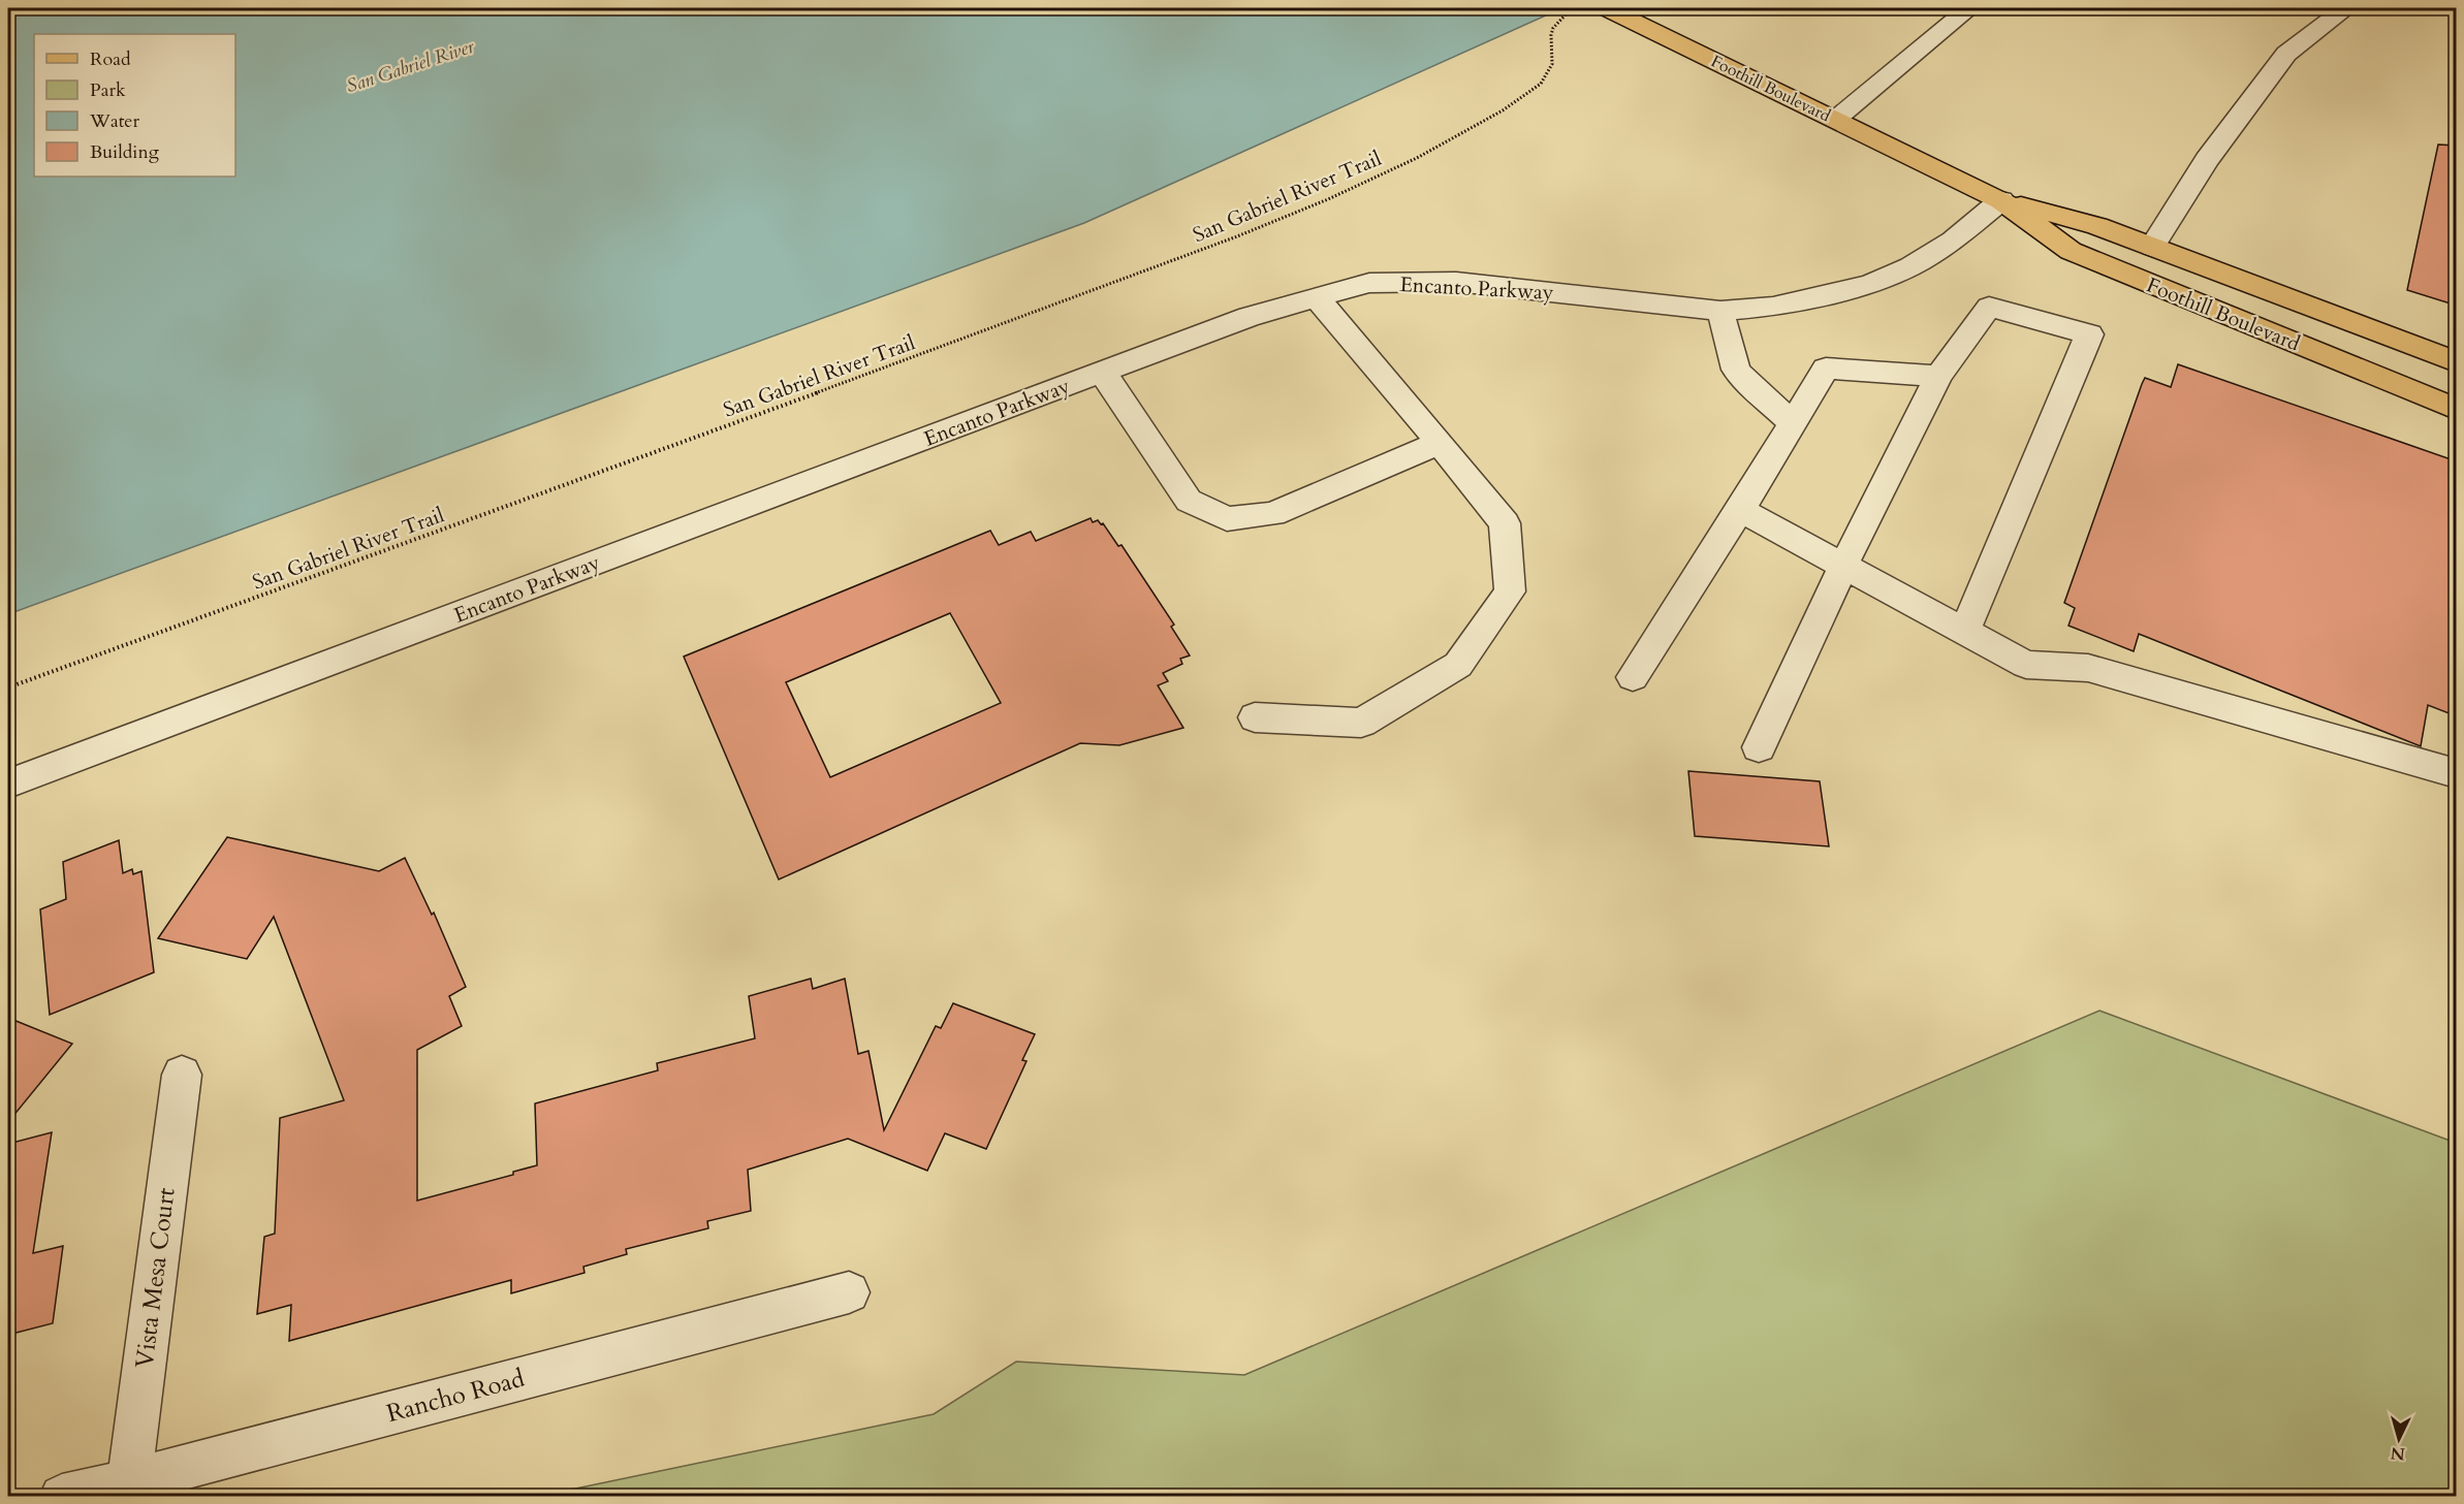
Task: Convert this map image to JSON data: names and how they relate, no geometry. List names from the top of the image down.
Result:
{
  "streets": {
    "main road": ["Foothill Boulevard"],
    "street": ["Encanto Parkway", "Vista Mesa Court", "Rancho Road"],
    "path": ["San Gabriel River Trail"]
  },
  "crossings": [
    ["Foothill Boulevard", "Encanto Parkway"],
    ["Vista Mesa Court", "Rancho Road"]
  ],
  "water": ["San Gabriel River"],
  "legend": [
    "Road",
    "Park",
    "Water",
    "Building"
  ],
  "north": "bottom"
}
